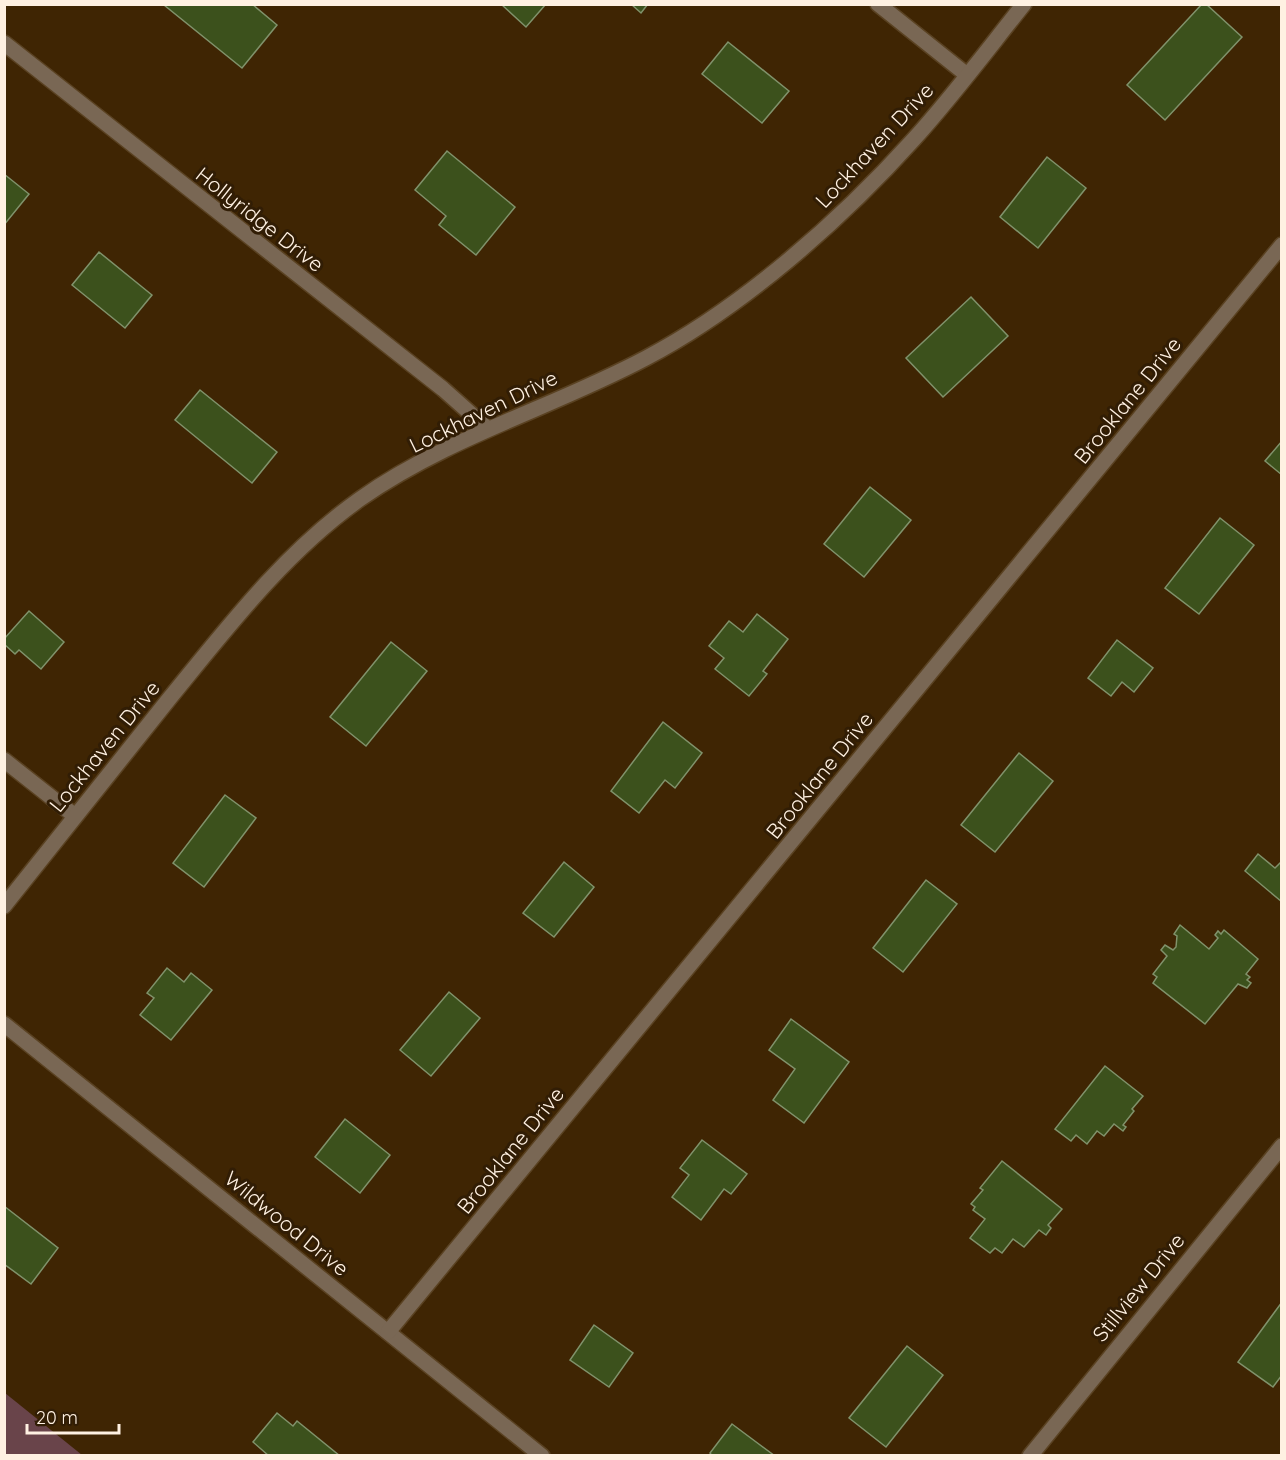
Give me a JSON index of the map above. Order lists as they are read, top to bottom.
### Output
{
  "streets": {
    "street": [
      "Lockhaven Drive",
      "Hollyridge Drive",
      "Brooklane Drive",
      "Wildwood Drive",
      "Stillview Drive"
    ]
  },
  "crossings": [
    ["Lockhaven Drive", "Hollyridge Drive"],
    ["Brooklane Drive", "Wildwood Drive"]
  ],
  "scale_bar": "20 m"
}
